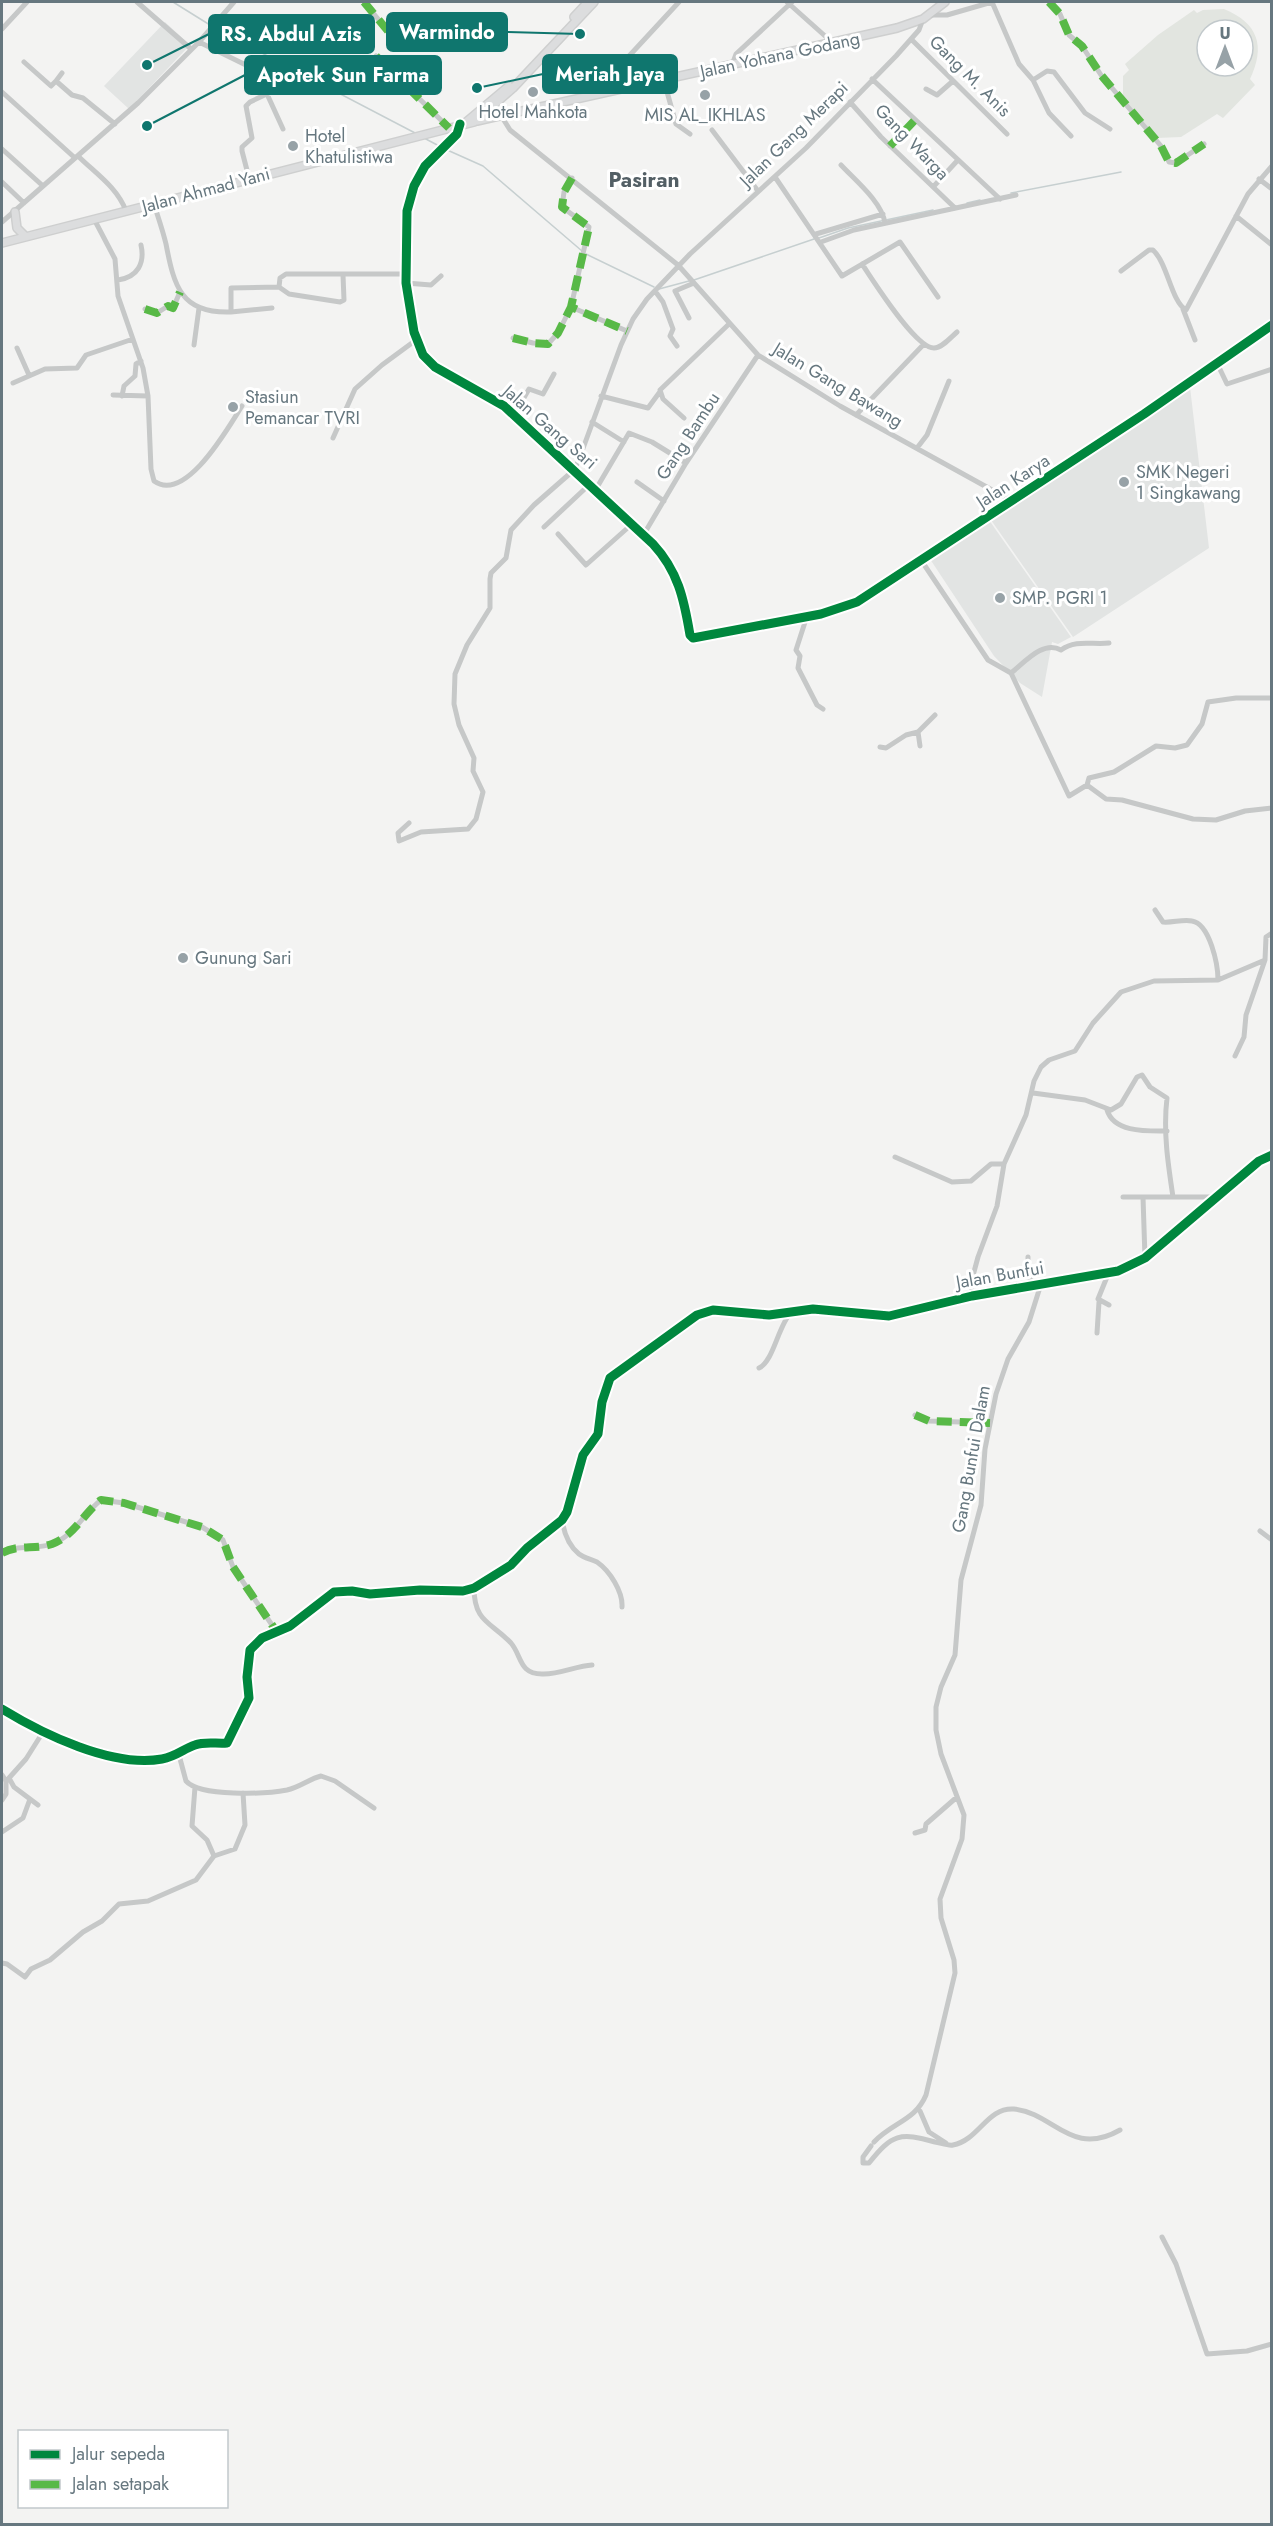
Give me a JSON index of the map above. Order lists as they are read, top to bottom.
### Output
{
  "streets": {
    "main road": ["Jalan Yohana Godang", "Jalan Ahmad Yani"],
    "street": [
      "Gang M. Anis",
      "Jalan Gang Merapi",
      "Gang Warga",
      "Jalan Gang Bawang",
      "Jalan Gang Sari",
      "Gang Bambu",
      "Jalan Karya",
      "Jalan Bunfui",
      "Gang Bunfui Dalam"
    ]
  },
  "crossings": [
    ["Jalan Yohana Godang", "Jalan Gang Merapi"],
    ["Jalan Yohana Godang", "Jalan Ahmad Yani"],
    ["Jalan Yohana Godang", "Jalan Gang Bawang"],
    ["Jalan Yohana Godang", "Jalan Gang Sari"],
    ["Gang M. Anis", "Jalan Gang Merapi"],
    ["Jalan Gang Merapi", "Gang Warga"],
    ["Jalan Gang Merapi", "Jalan Gang Bawang"],
    ["Jalan Ahmad Yani", "Jalan Gang Sari"],
    ["Jalan Gang Bawang", "Gang Bambu"],
    ["Jalan Gang Bawang", "Jalan Karya"],
    ["Jalan Gang Sari", "Gang Bambu"],
    ["Jalan Gang Sari", "Jalan Karya"],
    ["Jalan Bunfui", "Gang Bunfui Dalam"]
  ],
  "districts": ["Pasiran"],
  "places": [
    "Warmindo",
    "RS. Abdul Azis",
    "Meriah Jaya",
    "Hotel Mahkota",
    "MIS AL_IKHLAS",
    "Apotek Sun Farma",
    "Hotel Khatulistiwa",
    "Stasiun Pemancar TVRI",
    "SMK Negeri 1 Singkawang",
    "SMP. PGRI 1",
    "Gunung Sari"
  ],
  "legend": ["Jalur sepeda", "Jalan setapak"],
  "north": "top"
}
